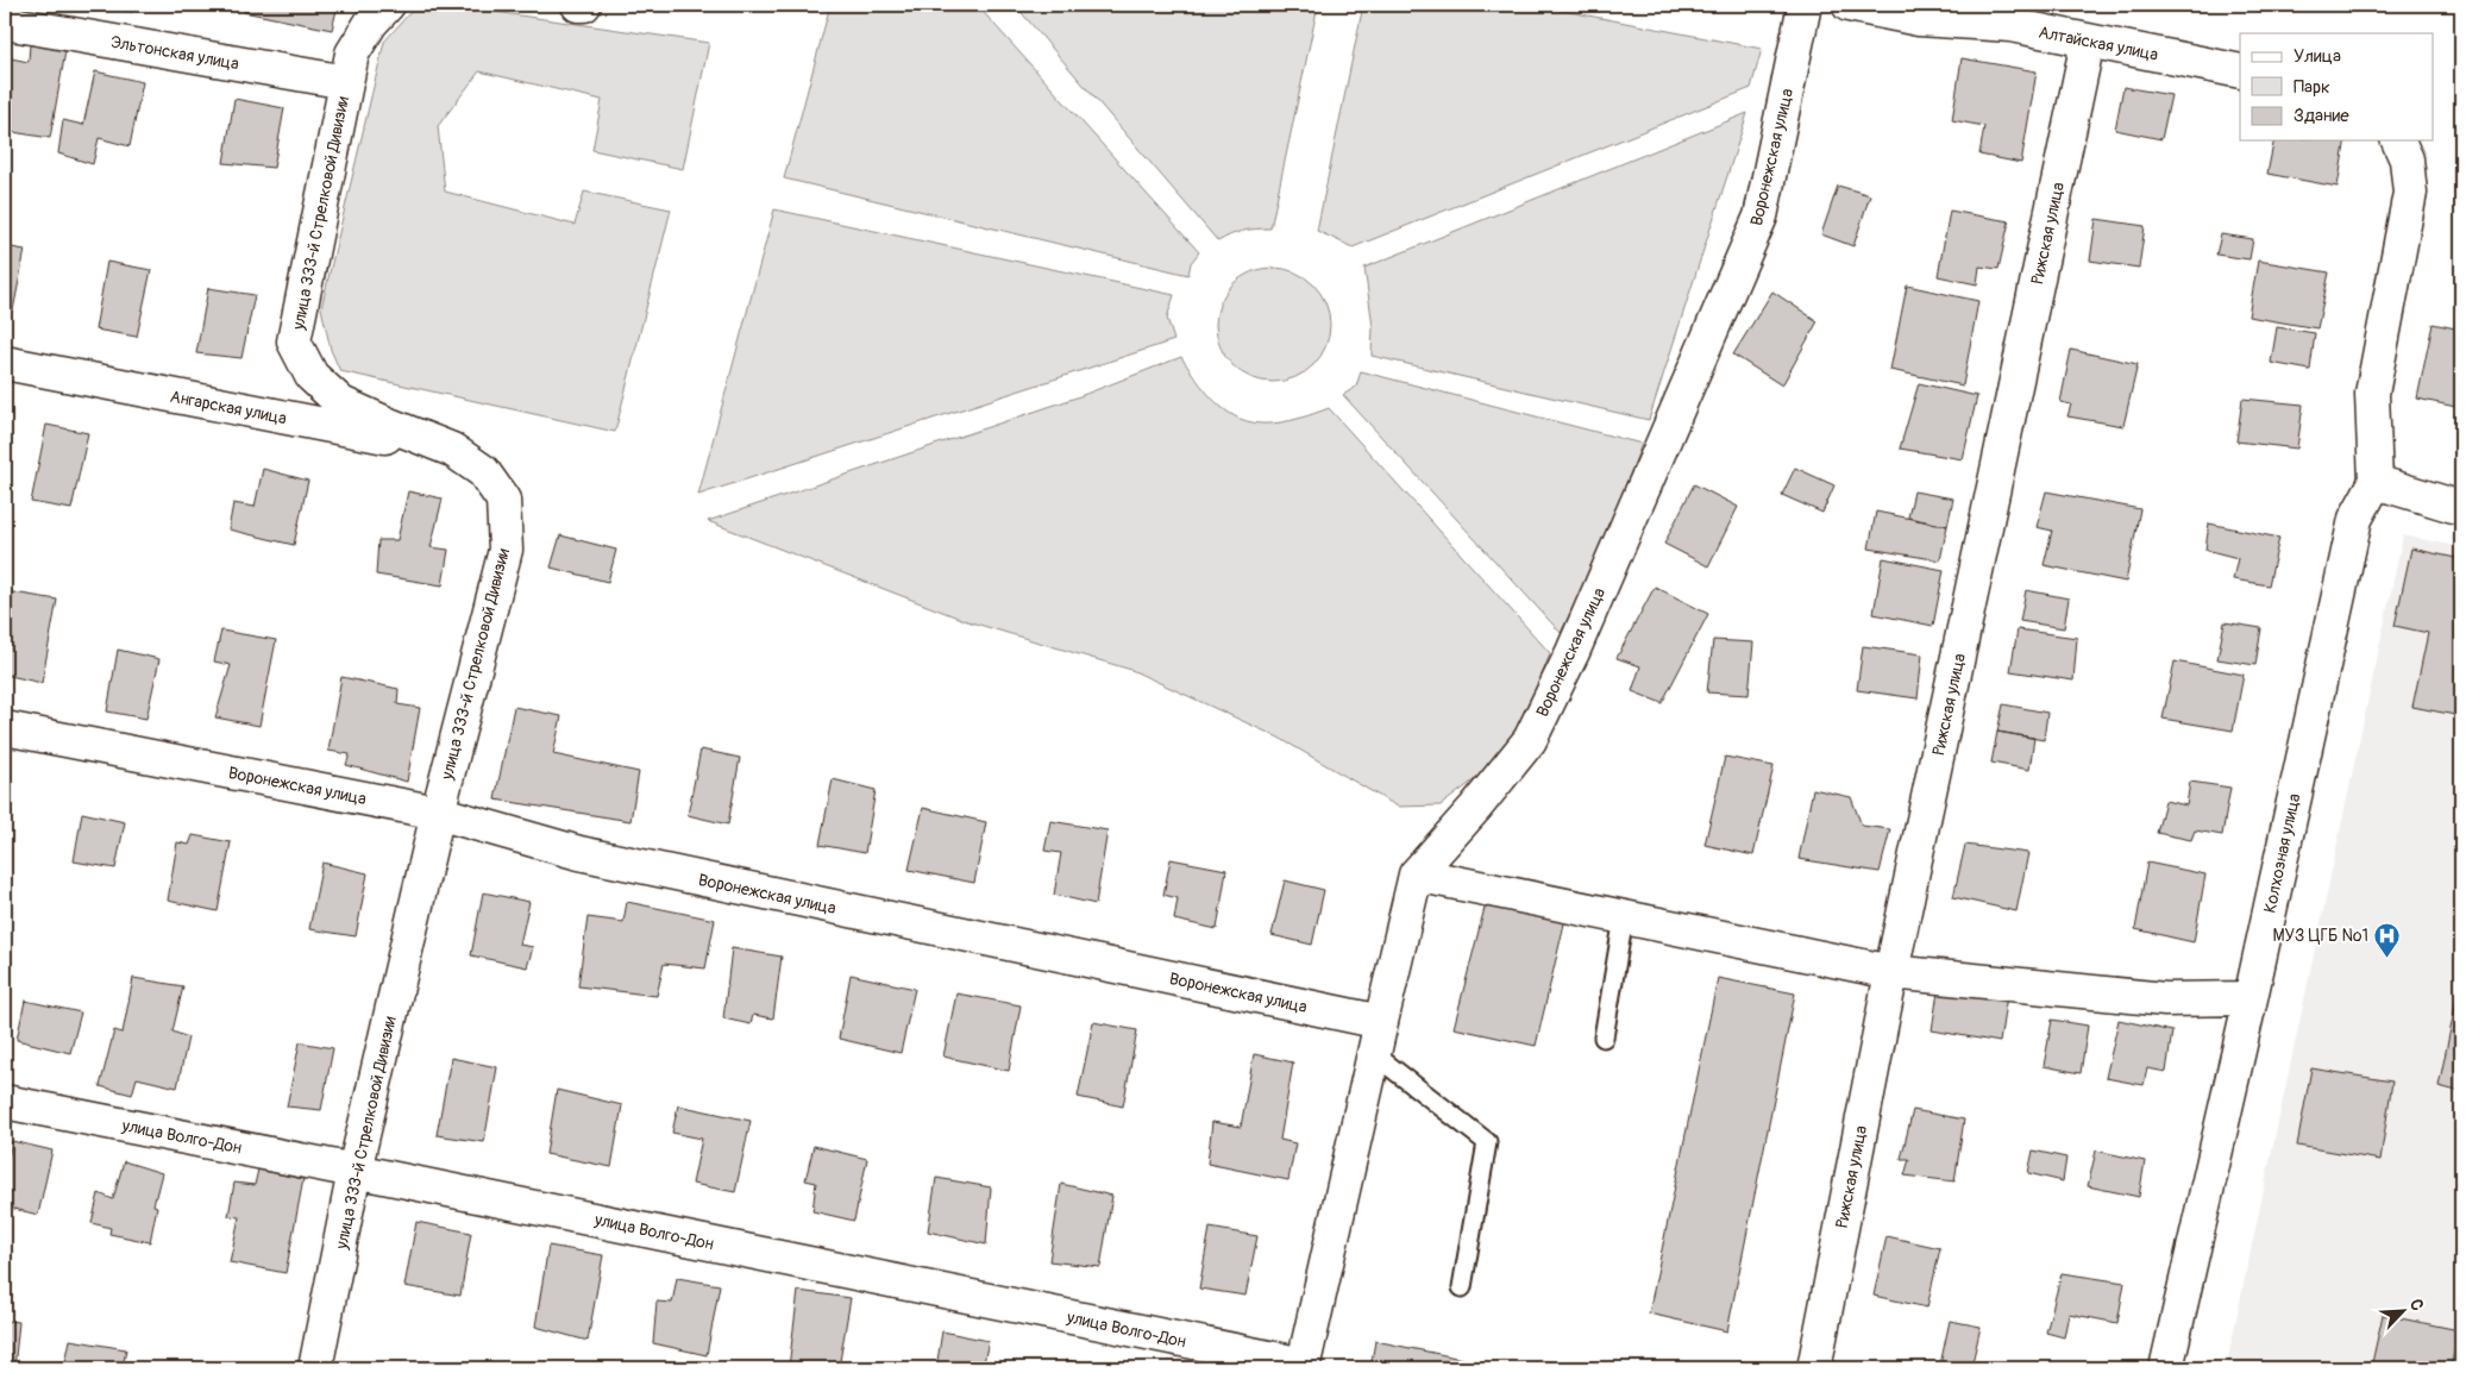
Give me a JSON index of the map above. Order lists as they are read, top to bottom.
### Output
{
  "streets": {
    "street": [
      "Алтайская улица",
      "Эльтонская улица",
      "Воронежская улица",
      "улица 333-й Стрелковой Дивизии",
      "Рижская улица",
      "Ангарская улица",
      "Колхозная улица",
      "улица Волго-Дон"
    ]
  },
  "crossings": [
    ["Алтайская улица", "Рижская улица"],
    ["Эльтонская улица", "улица 333-й Стрелковой Дивизии"],
    ["Воронежская улица", "улица 333-й Стрелковой Дивизии"],
    ["улица 333-й Стрелковой Дивизии", "Ангарская улица"],
    ["улица 333-й Стрелковой Дивизии", "улица Волго-Дон"]
  ],
  "places": {
    "hospital": ["МУЗ ЦГБ №1"]
  },
  "legend": ["Улица", "Парк", "Здание"],
  "north": "top right"
}
